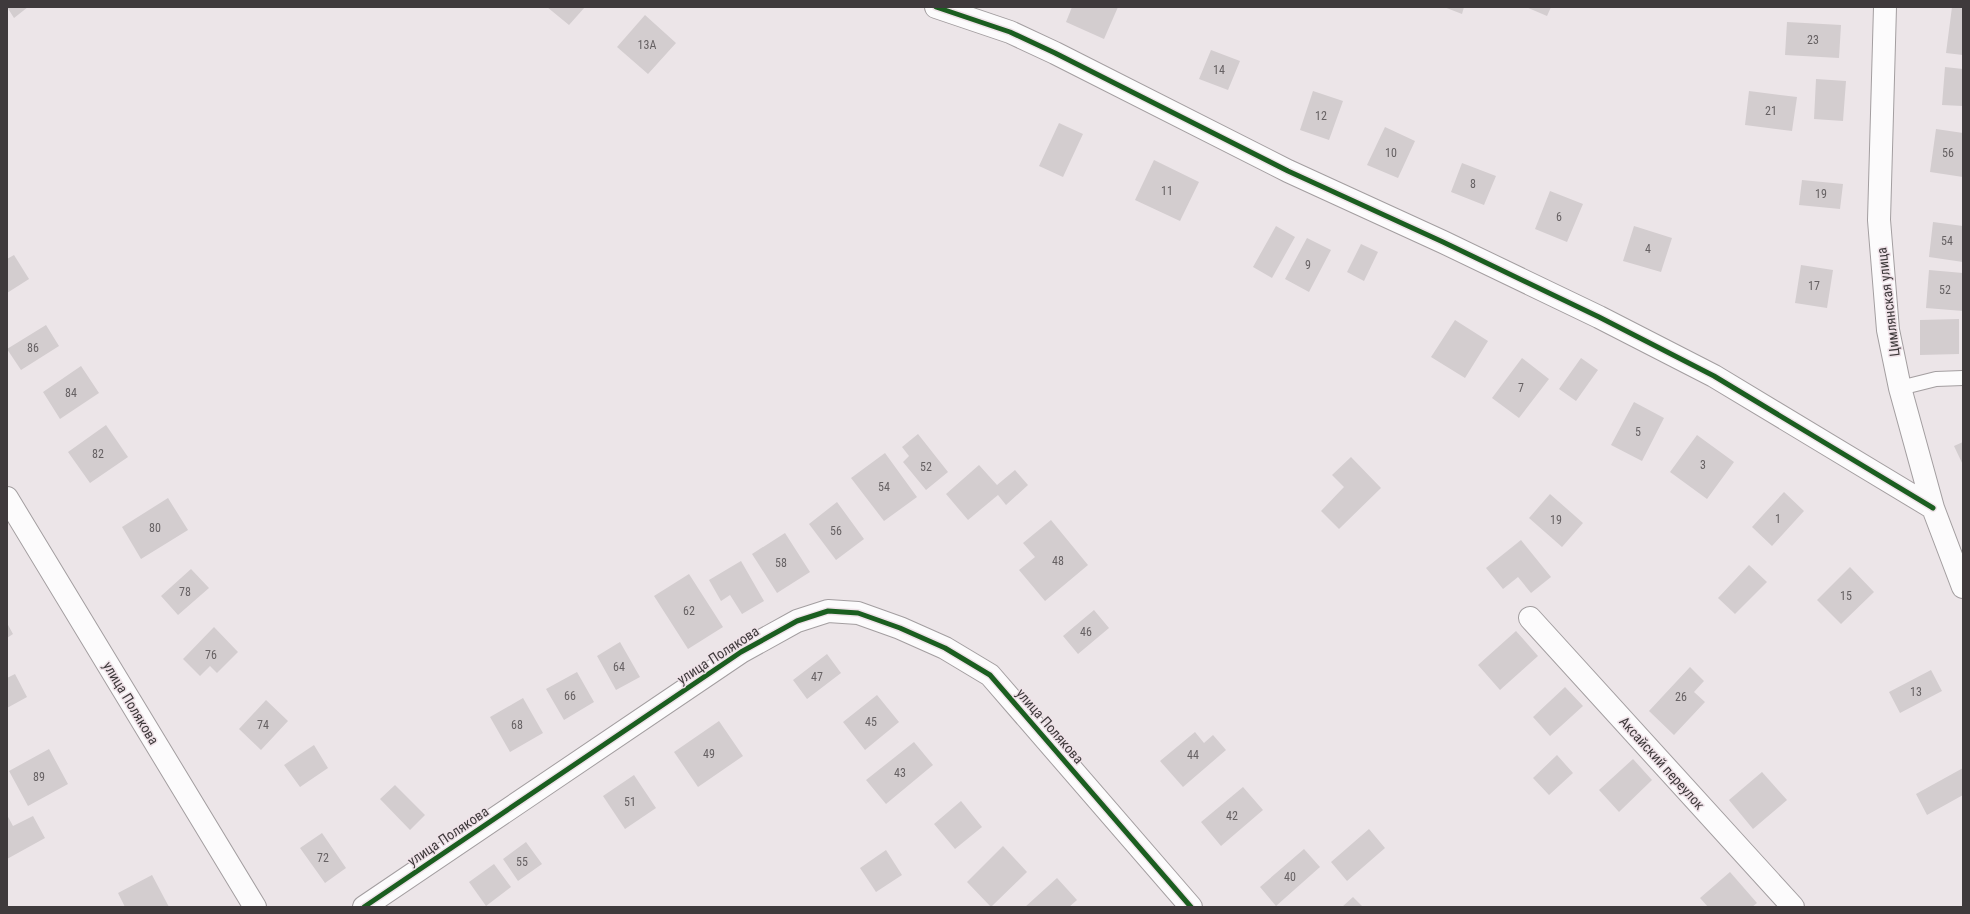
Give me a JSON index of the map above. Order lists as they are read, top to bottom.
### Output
{
  "streets": {
    "street": ["Цимлянская улица", "улица Полякова", "Аксайский переулок"]
  },
  "house_numbers": [
    "23",
    "13А",
    "14",
    "21",
    "12",
    "10",
    "56",
    "8",
    "11",
    "19",
    "6",
    "54",
    "4",
    "9",
    "17",
    "52",
    "86",
    "7",
    "84",
    "5",
    "82",
    "3",
    "52",
    "54",
    "1",
    "19",
    "80",
    "56",
    "48",
    "58",
    "78",
    "15",
    "62",
    "46",
    "76",
    "64",
    "47",
    "13",
    "66",
    "26",
    "45",
    "74",
    "68",
    "49",
    "44",
    "43",
    "89",
    "51",
    "42",
    "72",
    "55",
    "40"
  ]
}
